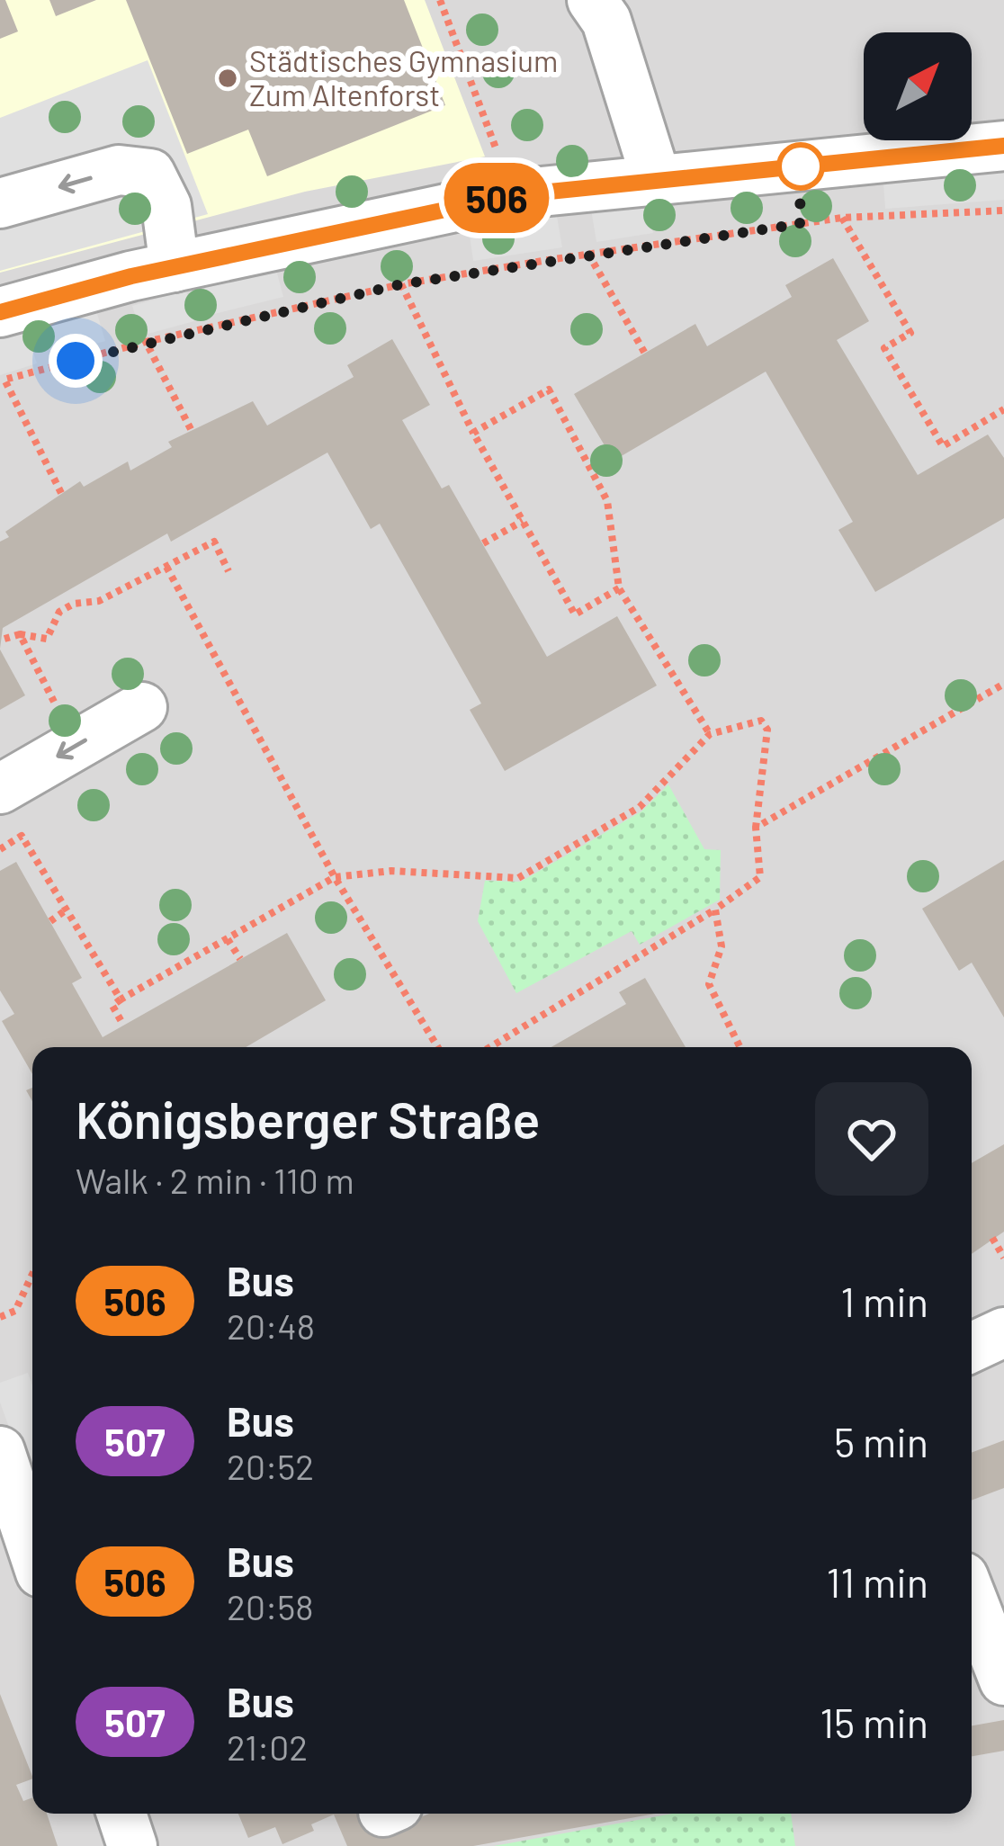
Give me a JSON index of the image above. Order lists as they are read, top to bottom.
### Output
{
  "places": ["Städtisches Gymnasium Zum Altenforst"],
  "lines": ["bus line 506"],
  "north": "top right",
  "page": {
    "on_map": "506",
    "heading": ["Königsberger Straße", "Walk · 2 min · 110 m"],
    "list": [
      {
        "mark": "506",
        "name": "Bus",
        "note": "20:48",
        "value": "1 min"
      },
      {
        "mark": "507",
        "name": "Bus",
        "note": "20:52",
        "value": "5 min"
      },
      {
        "mark": "506",
        "name": "Bus",
        "note": "20:58",
        "value": "11 min"
      },
      {
        "mark": "507",
        "name": "Bus",
        "note": "21:02",
        "value": "15 min"
      }
    ]
  }
}
